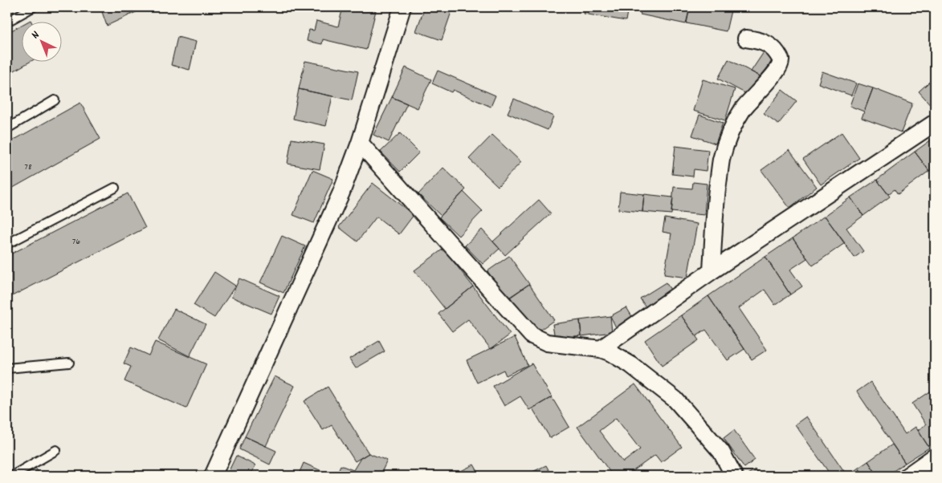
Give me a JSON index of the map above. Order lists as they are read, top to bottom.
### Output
{
  "house_numbers": ["78", "76"],
  "north": "top left"
}
